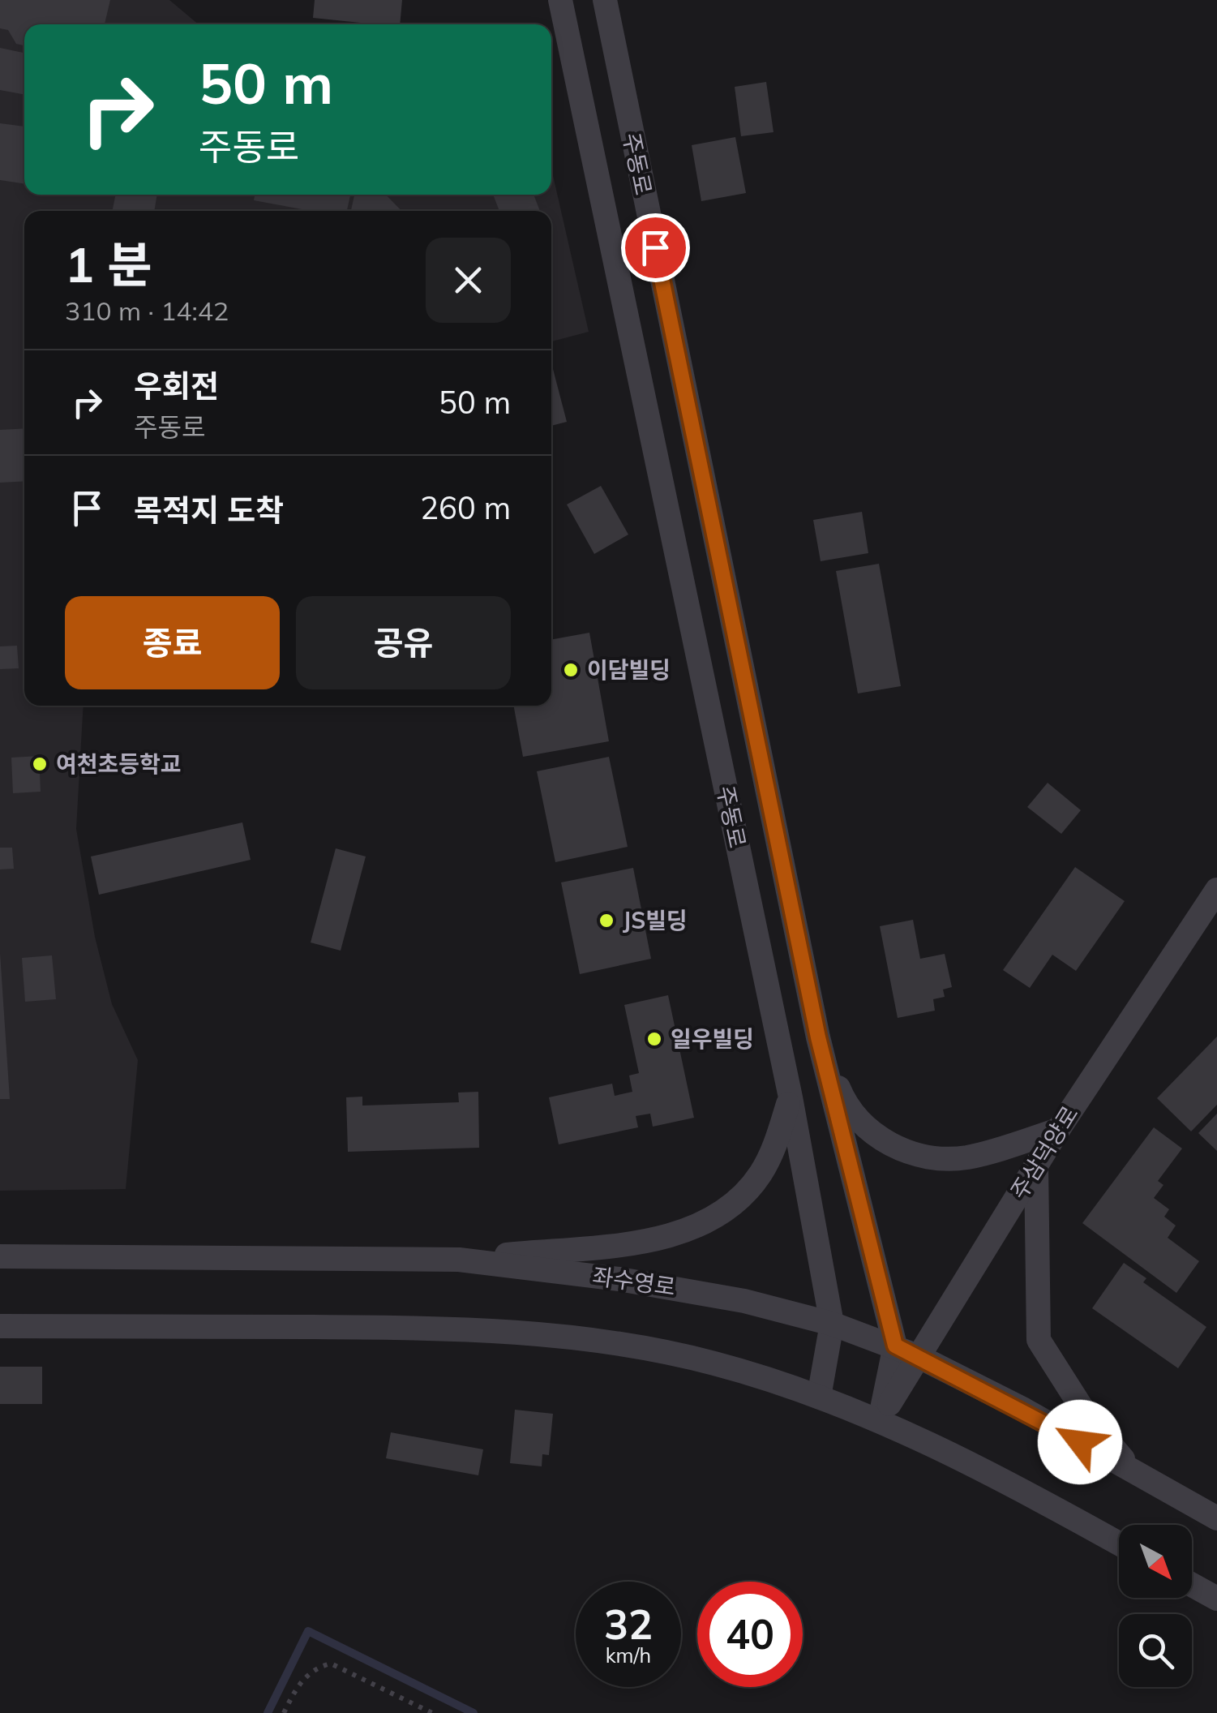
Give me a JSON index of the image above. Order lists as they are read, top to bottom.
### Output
{
  "streets": {
    "street": ["주동로", "주삼덕양로", "좌수영로"]
  },
  "crossings": [
    ["주동로", "주삼덕양로"],
    ["주동로", "좌수영로"],
    ["주삼덕양로", "좌수영로"]
  ],
  "places": [
    "이담빌딩",
    "여천초등학교",
    "JS빌딩",
    "일우빌딩"
  ],
  "north": "bottom right",
  "page": {
    "turn": ["50 m", "주동로"],
    "heading": ["1 분", "310 m · 14:42"],
    "list": [
      {
        "name": "우회전",
        "note": "주동로",
        "value": "50 m"
      },
      {
        "name": "목적지 도착",
        "value": "260 m"
      }
    ],
    "buttons": ["종료", "공유"],
    "speed": "32 km/h",
    "limit": "40"
  }
}
